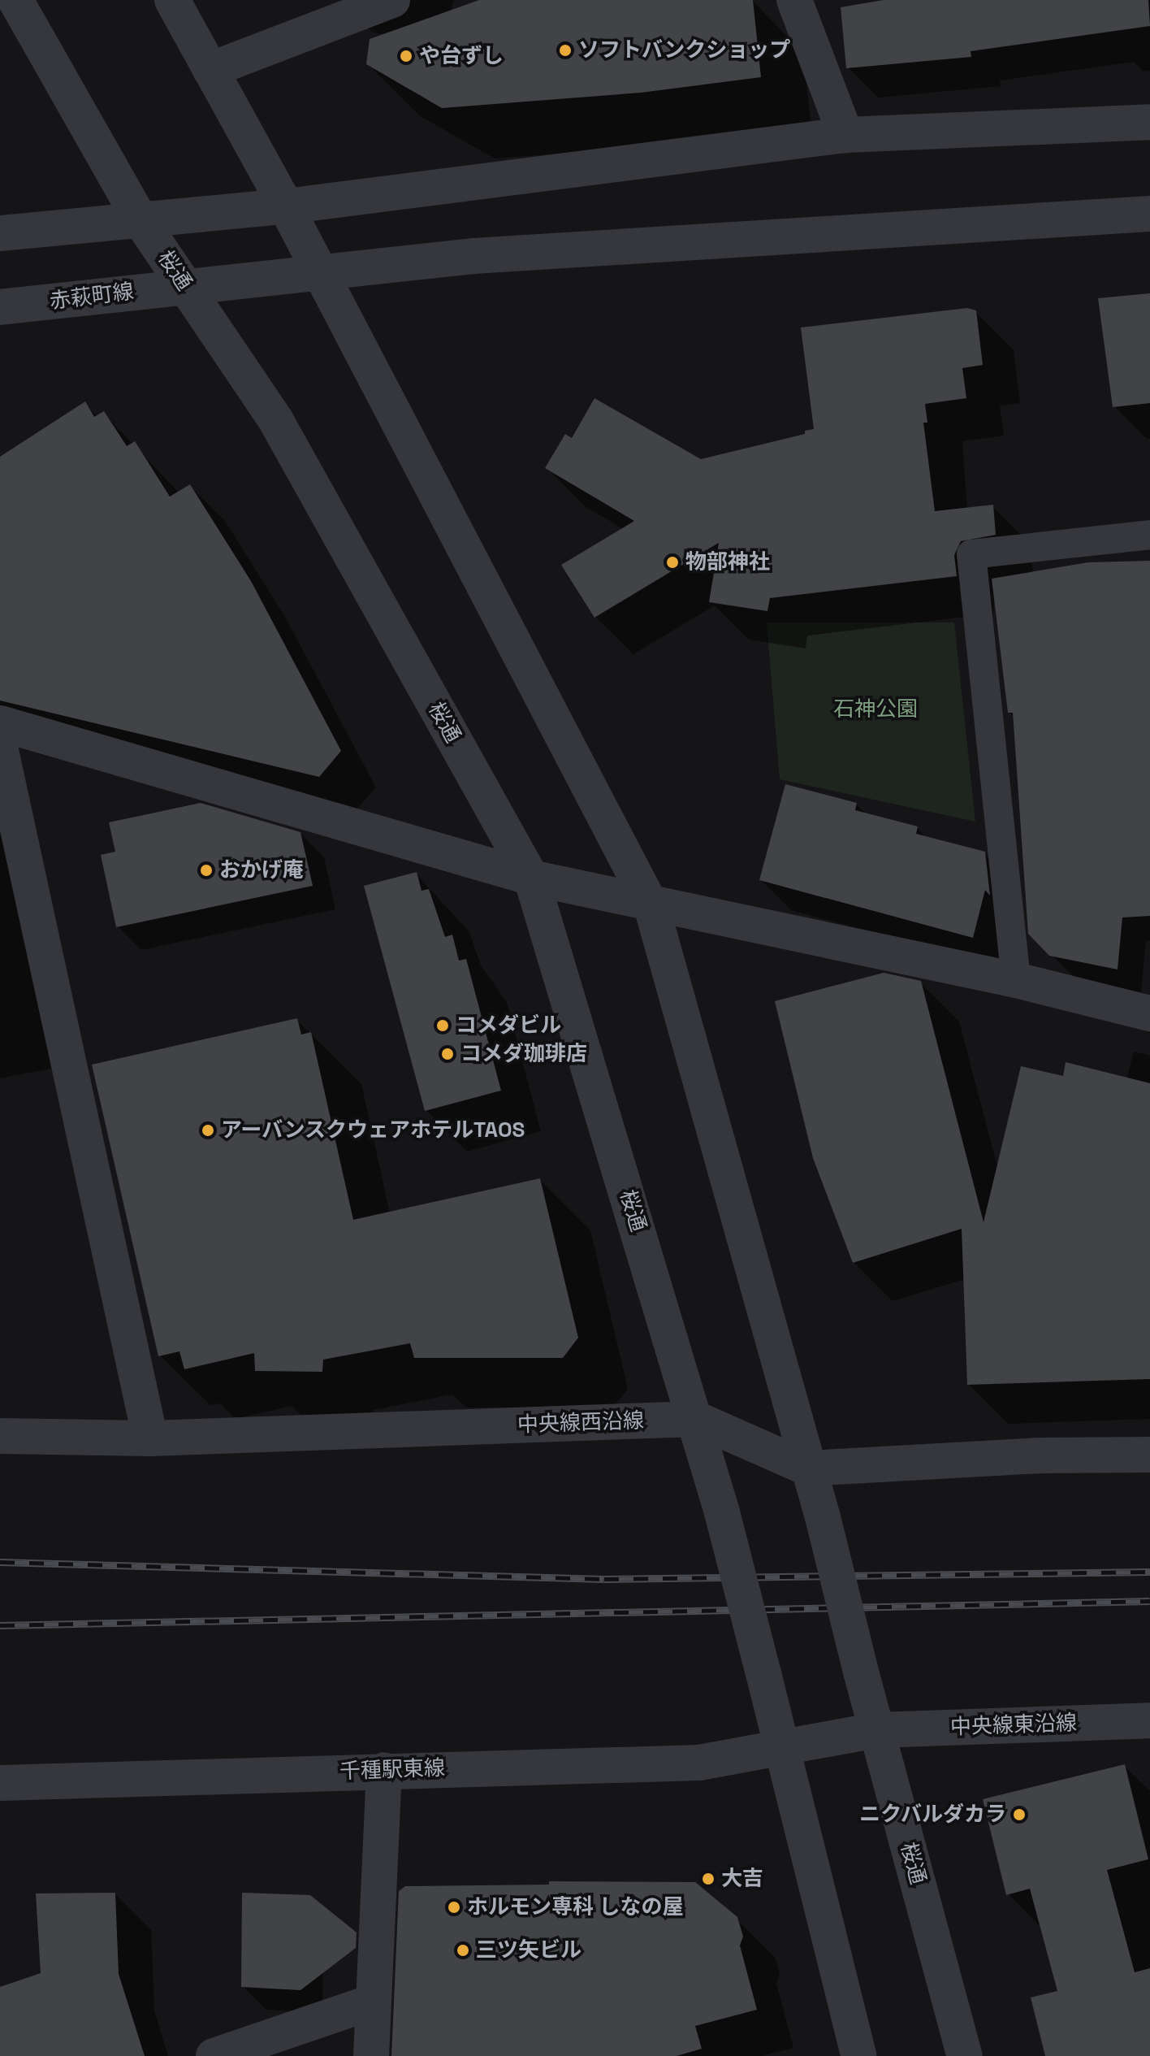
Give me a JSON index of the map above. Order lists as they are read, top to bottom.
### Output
{
  "streets": {
    "street": [
      "桜通",
      "赤萩町線",
      "中央線西沿線",
      "中央線東沿線",
      "千種駅東線"
    ]
  },
  "crossings": [
    ["桜通", "赤萩町線"],
    ["桜通", "中央線西沿線"],
    ["桜通", "中央線東沿線"],
    ["桜通", "千種駅東線"],
    ["中央線東沿線", "千種駅東線"]
  ],
  "parks": ["石神公園"],
  "places": [
    "ソフトバンクショップ",
    "や台ずし",
    "物部神社",
    "おかげ庵",
    "コメダビル",
    "コメダ珈琲店",
    "アーバンスクウェアホテルTAOS",
    "ニクバルダカラ",
    "大吉",
    "ホルモン専科 しなの屋",
    "三ツ矢ビル"
  ]
}
